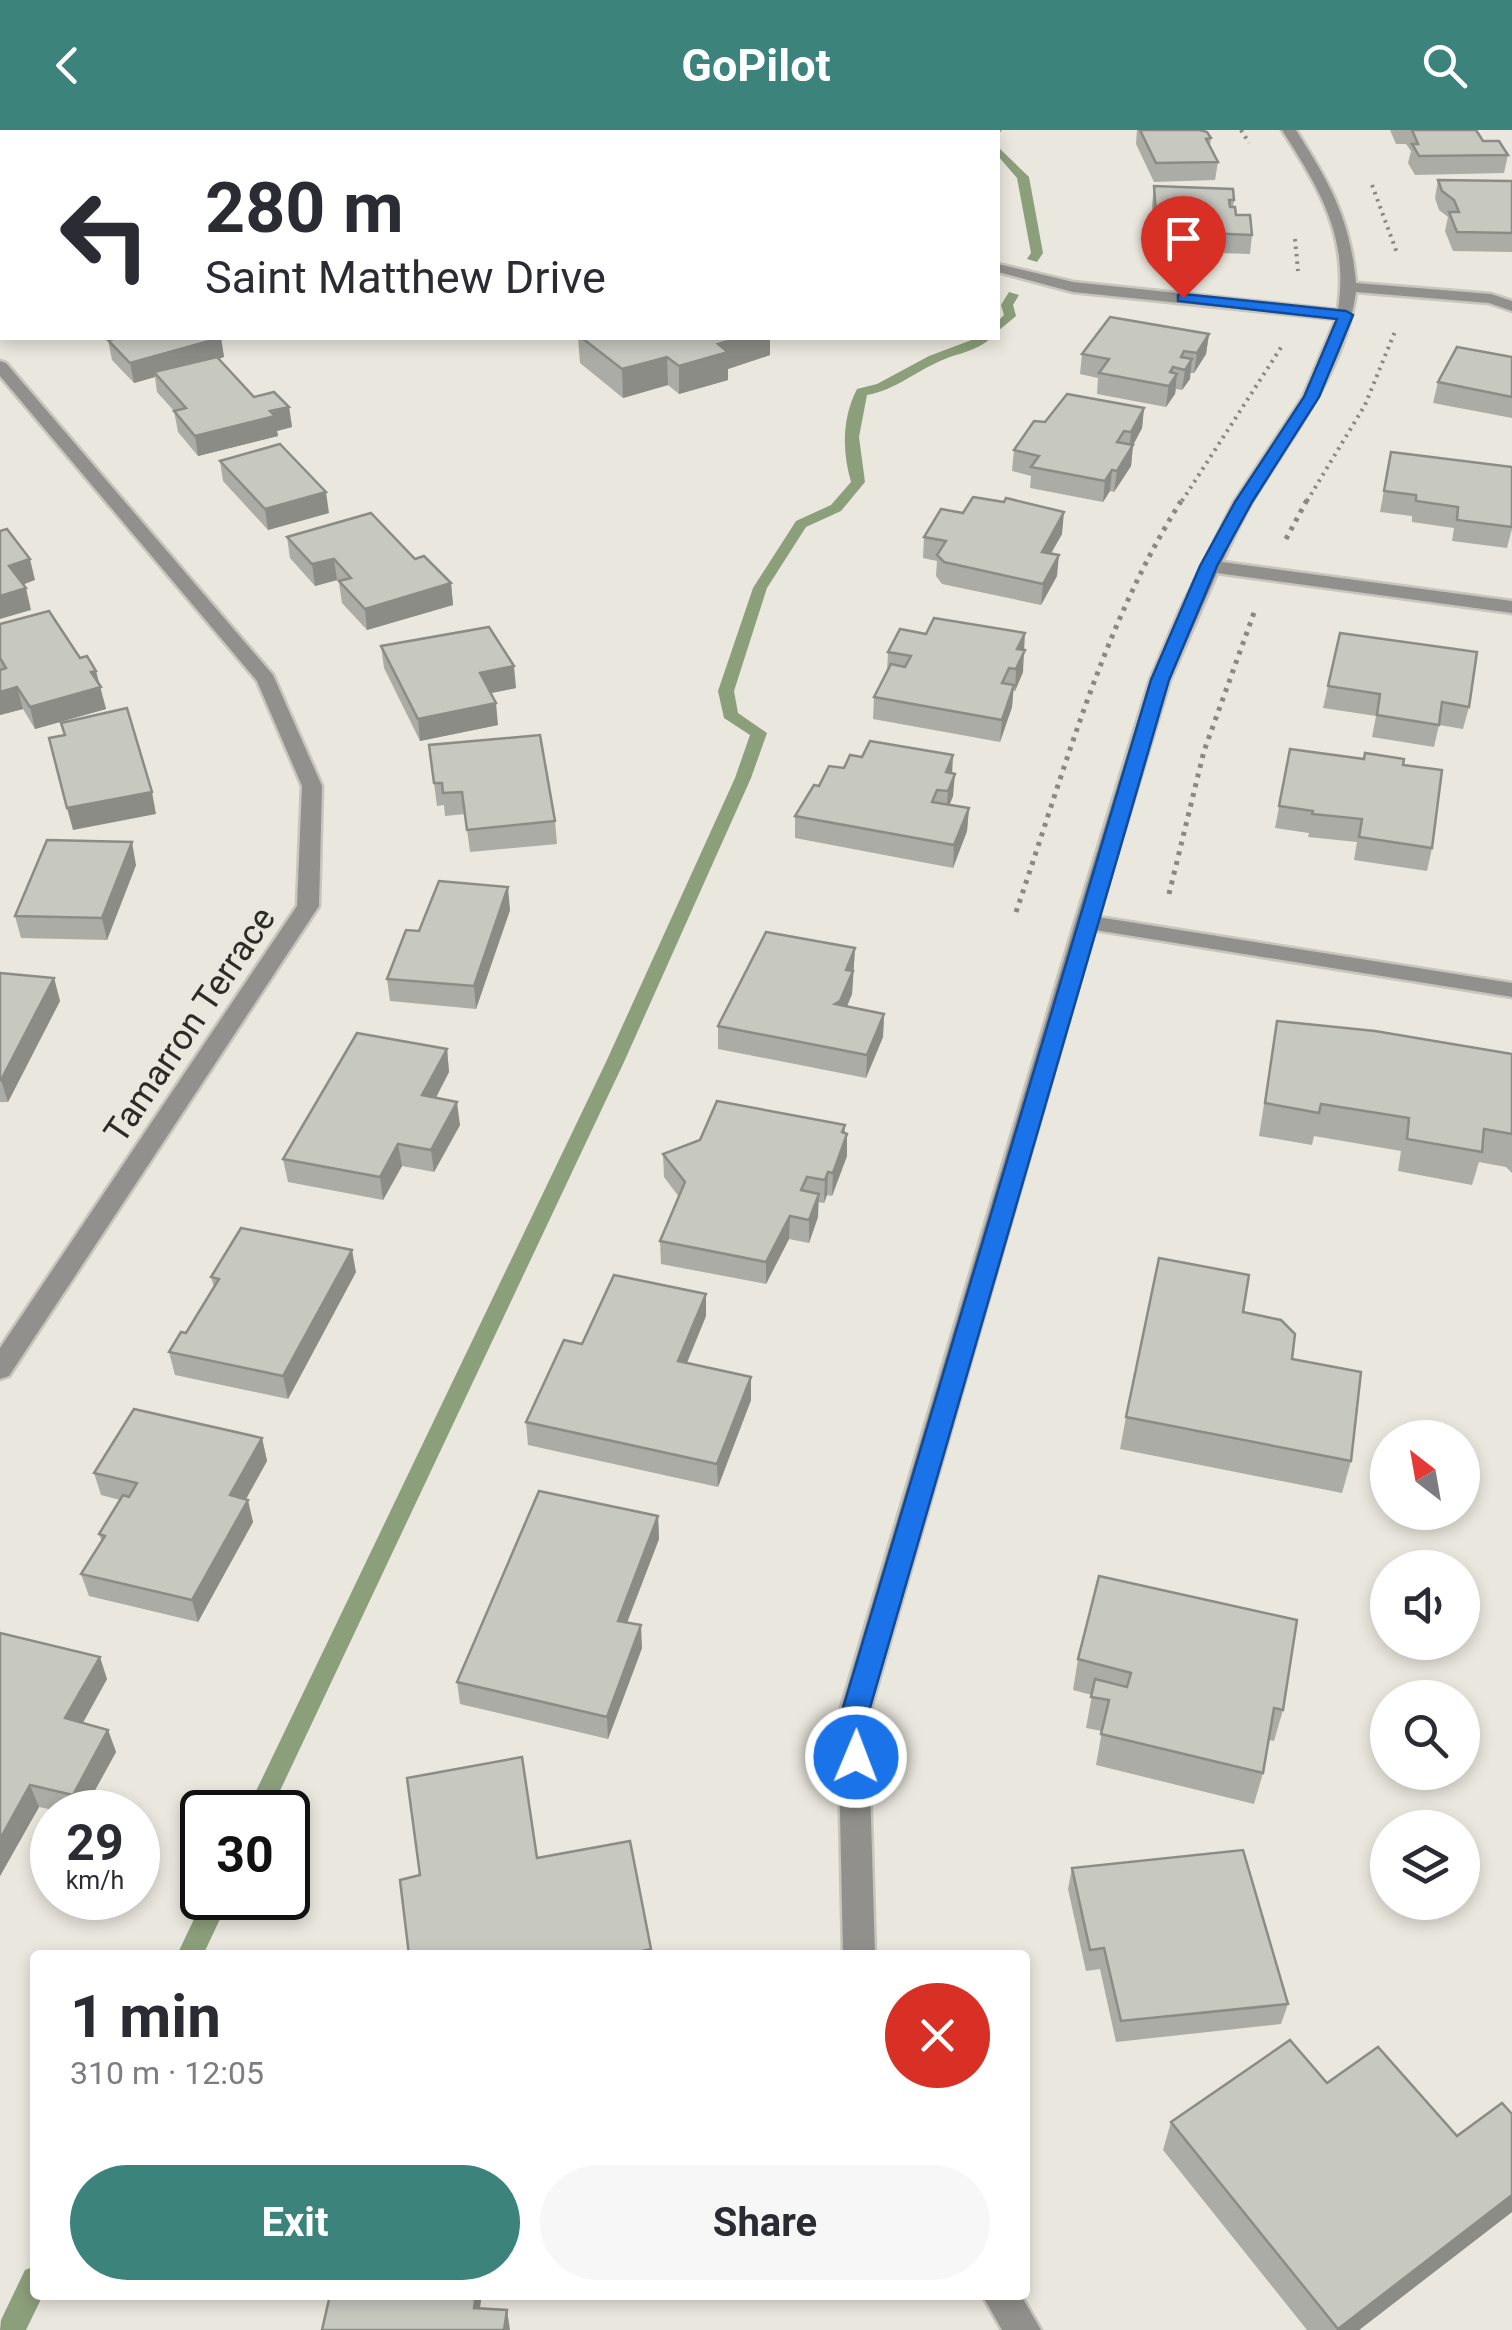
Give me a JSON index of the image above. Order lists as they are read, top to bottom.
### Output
{
  "streets": {
    "street": ["Tamarron Terrace"]
  },
  "north": "top left",
  "page": {
    "header": "GoPilot",
    "turn": ["280 m", "Saint Matthew Drive"],
    "speed": "29 km/h",
    "limit": "30",
    "heading": ["1 min", "310 m · 12:05"],
    "buttons": ["Exit", "Share"]
  }
}
